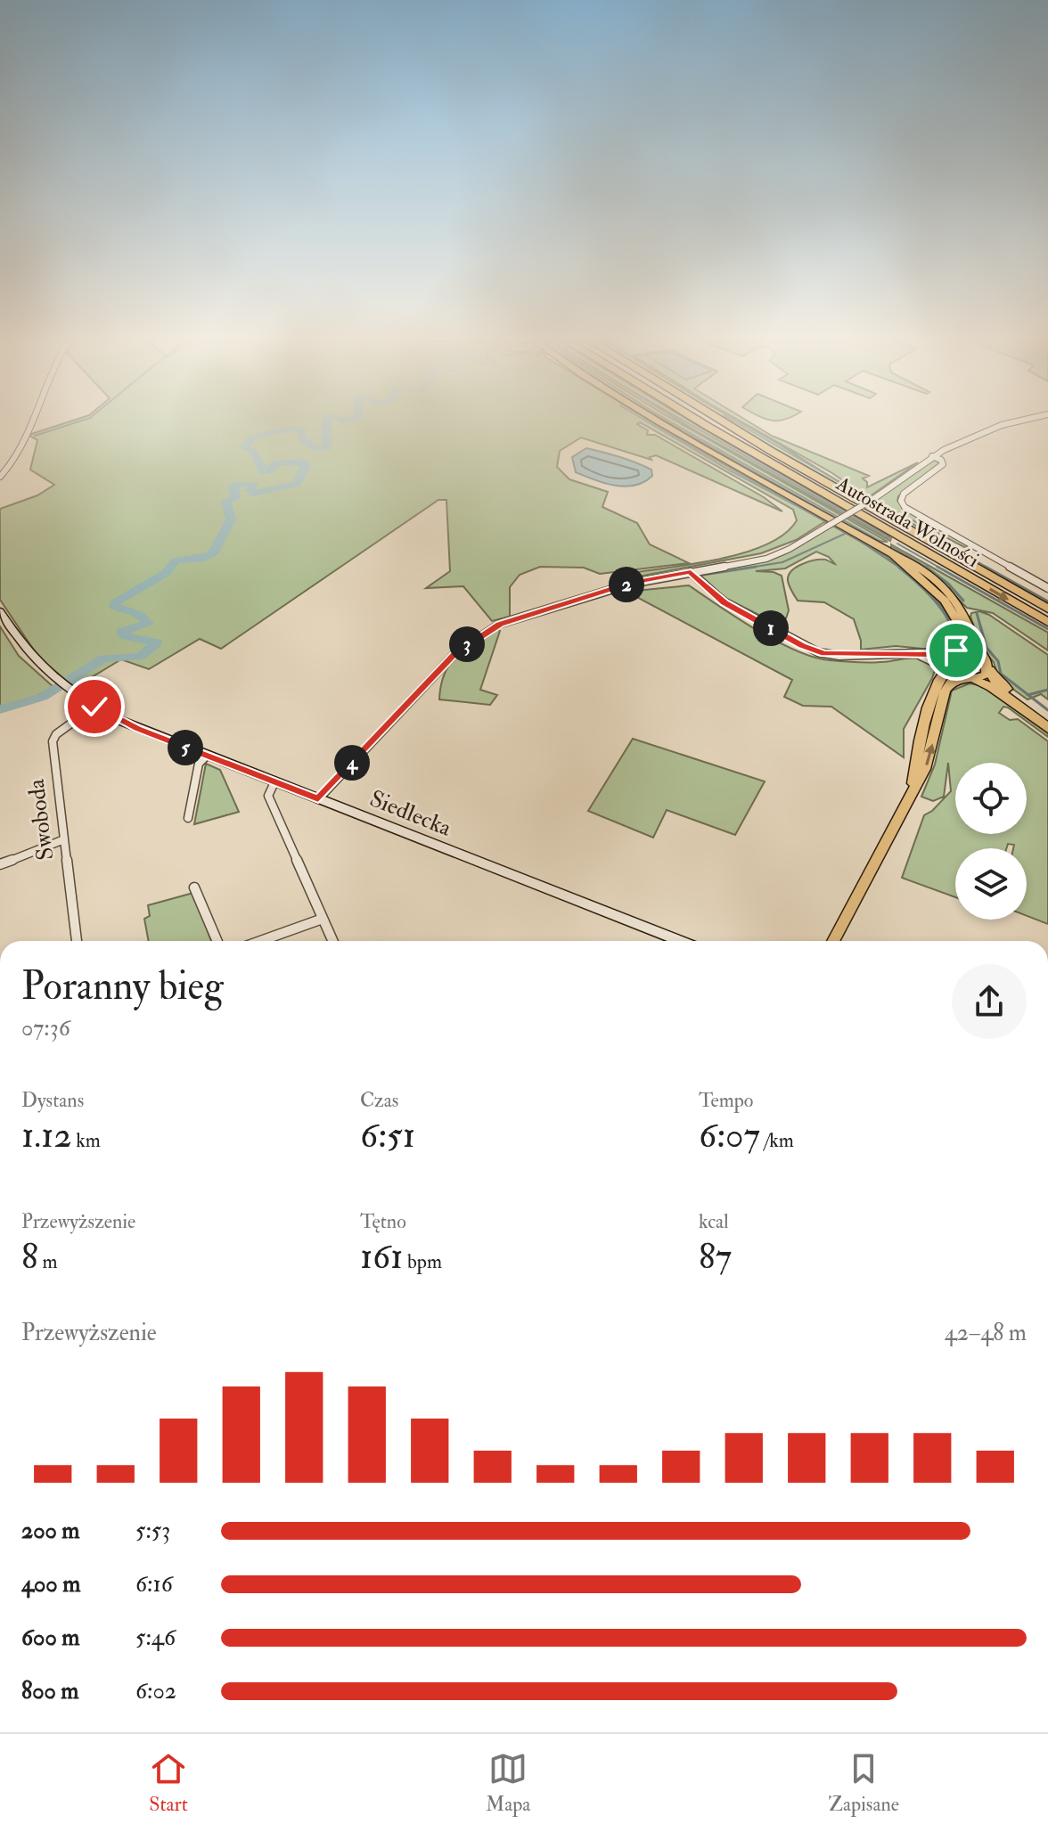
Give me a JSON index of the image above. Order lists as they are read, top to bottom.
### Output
{
  "streets": {
    "highway": ["Autostrada Wolności"],
    "main road": ["Siedlecka"],
    "street": ["Swoboda"]
  },
  "crossings": [
    ["Siedlecka", "Swoboda"]
  ],
  "page": {
    "pins": [
      "2",
      "1",
      "3",
      "5",
      "4"
    ],
    "heading": ["Poranny bieg", "07:36"],
    "stats": [
      ["Dystans", "1.12 km"],
      ["Czas", "6:51"],
      ["Tempo", "6:07 /km"],
      ["Przewyższenie", "8 m"],
      ["Tętno", "161 bpm"],
      ["kcal", "87"]
    ],
    "chart": ["Przewyższenie", "42–48 m"],
    "list": [
      {
        "name": "200 m",
        "note": "5:53"
      },
      {
        "name": "400 m",
        "note": "6:16"
      },
      {
        "name": "600 m",
        "note": "5:46"
      },
      {
        "name": "800 m",
        "note": "6:02"
      }
    ],
    "tabs": ["Start", "Mapa", "Zapisane"]
  }
}
